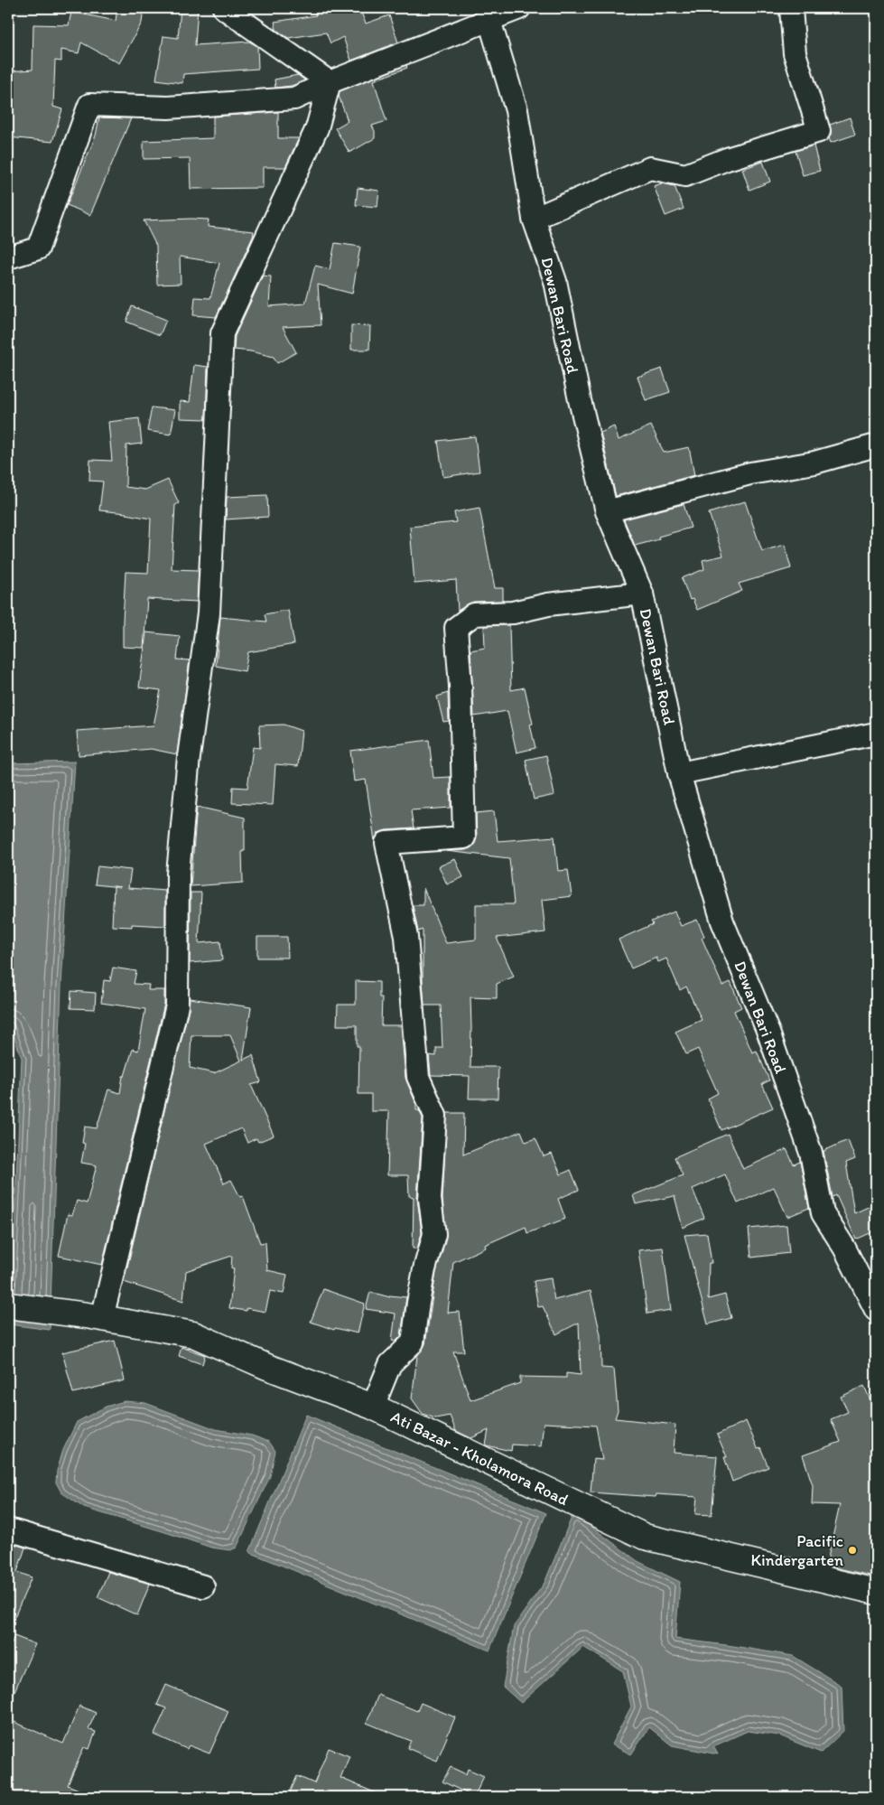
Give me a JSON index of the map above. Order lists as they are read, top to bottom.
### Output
{
  "streets": {
    "main road": ["Ati Bazar - Kholamora Road"],
    "street": ["Dewan Bari Road"]
  },
  "places": ["Pacific Kindergarten"]
}
